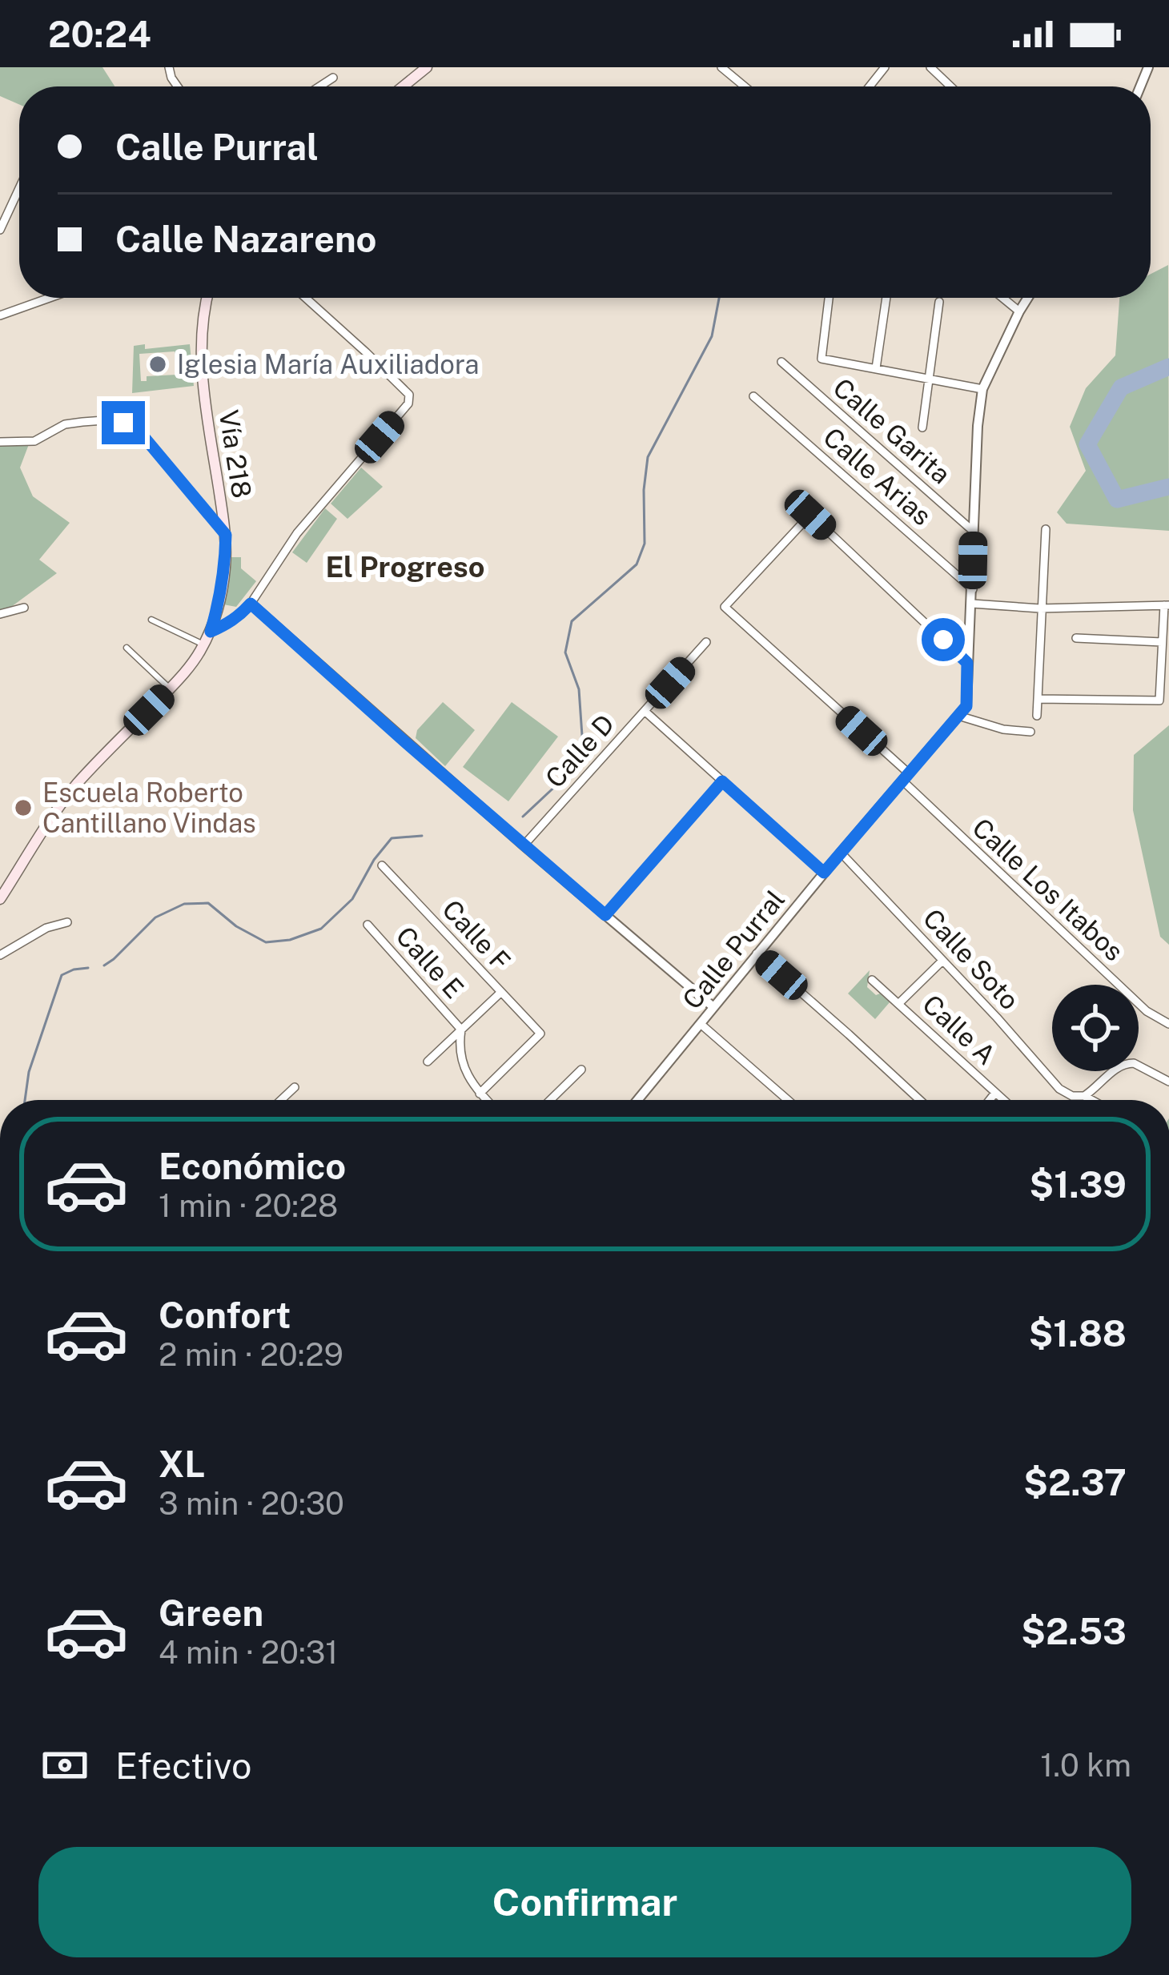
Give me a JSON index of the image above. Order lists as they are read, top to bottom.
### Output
{
  "streets": {
    "main road": ["Vía 218"],
    "street": [
      "Calle Garita",
      "Calle Arias",
      "Calle D",
      "Calle Los Itabos",
      "Calle F",
      "Calle Purral",
      "Calle Soto",
      "Calle E",
      "Calle A"
    ]
  },
  "crossings": [
    ["Calle Garita", "Calle Purral"],
    ["Calle Arias", "Calle Purral"],
    ["Calle Los Itabos", "Calle Purral"],
    ["Calle Purral", "Calle Soto"]
  ],
  "districts": ["El Progreso"],
  "places": ["Iglesia María Auxiliadora", "Escuela Roberto Cantillano Vindas"],
  "page": {
    "status": "20:24",
    "banner": ["Calle Purral", "Calle Nazareno"],
    "list": [
      {
        "name": "Económico",
        "note": "1 min · 20:28",
        "value": "$1.39"
      },
      {
        "name": "Confort",
        "note": "2 min · 20:29",
        "value": "$1.88"
      },
      {
        "name": "XL",
        "note": "3 min · 20:30",
        "value": "$2.37"
      },
      {
        "name": "Green",
        "note": "4 min · 20:31",
        "value": "$2.53"
      }
    ],
    "pay": ["Efectivo", "1.0 km"],
    "buttons": "Confirmar"
  }
}
